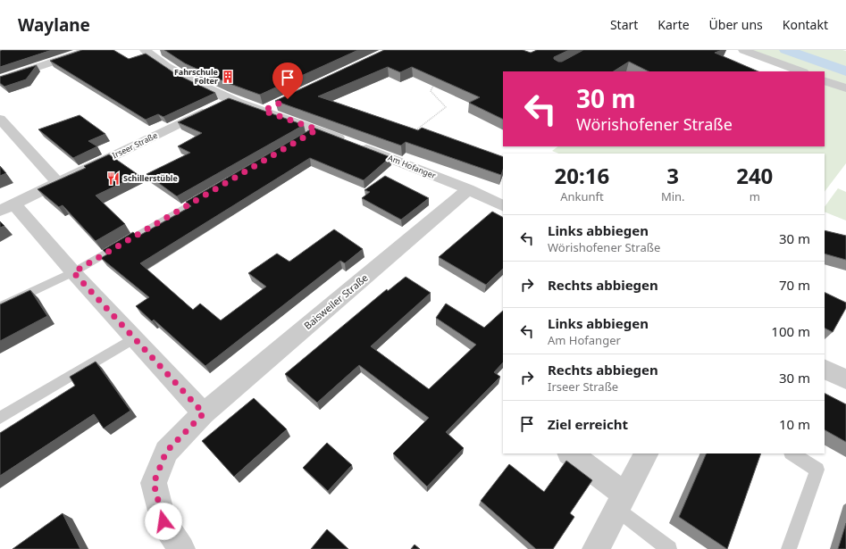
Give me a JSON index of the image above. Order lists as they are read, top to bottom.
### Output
{
  "streets": {
    "street": ["Irseer Straße", "Am Hofanger", "Baisweiler Straße"]
  },
  "crossings": [
    ["Irseer Straße", "Am Hofanger"],
    ["Am Hofanger", "Baisweiler Straße"]
  ],
  "places": {
    "building": ["Fahrschule Folter"],
    "restaurant": ["Schillerstüble"]
  },
  "page": {
    "header": "Waylane",
    "nav": [
      "Start",
      "Karte",
      "Über uns",
      "Kontakt"
    ],
    "turn": ["30 m", "Wörishofener Straße"],
    "eta": [
      "20:16",
      "Ankunft",
      "3",
      "Min.",
      "240",
      "m"
    ],
    "list": [
      {
        "name": "Links abbiegen",
        "note": "Wörishofener Straße",
        "value": "30 m"
      },
      {
        "name": "Rechts abbiegen",
        "value": "70 m"
      },
      {
        "name": "Links abbiegen",
        "note": "Am Hofanger",
        "value": "100 m"
      },
      {
        "name": "Rechts abbiegen",
        "note": "Irseer Straße",
        "value": "30 m"
      },
      {
        "name": "Ziel erreicht",
        "value": "10 m"
      }
    ]
  }
}
